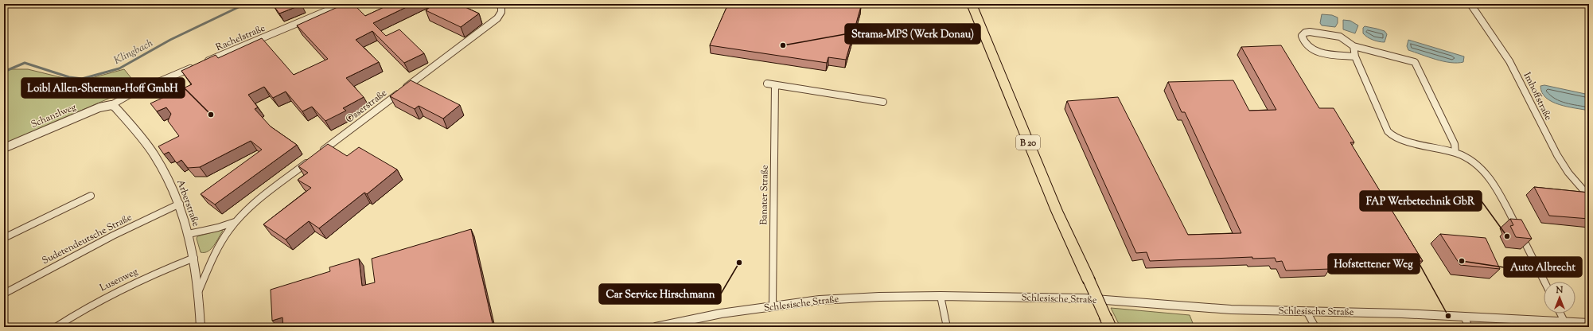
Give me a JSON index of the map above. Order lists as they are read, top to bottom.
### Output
{
  "streets": {
    "highway": ["B 20"],
    "street": [
      "Rachelstraße",
      "Imhoffstraße",
      "Osserstraße",
      "Schanzlweg",
      "Banater Straße",
      "Arberstraße",
      "Sudetendeutsche Straße",
      "Lusenweg",
      "Schlesische Straße"
    ]
  },
  "crossings": [
    ["Schanzlweg", "Arberstraße"],
    ["Banater Straße", "Schlesische Straße"],
    ["Arberstraße", "Sudetendeutsche Straße"],
    ["Arberstraße", "Lusenweg"]
  ],
  "water": ["Klingbach"],
  "places": [
    "Strama-MPS (Werk Donau)",
    "Loibl Allen-Sherman-Hoff GmbH",
    "FAP Werbetechnik GbR",
    "Auto Albrecht",
    "Car Service Hirschmann",
    "Hofstettener Weg"
  ],
  "north": "top"
}
